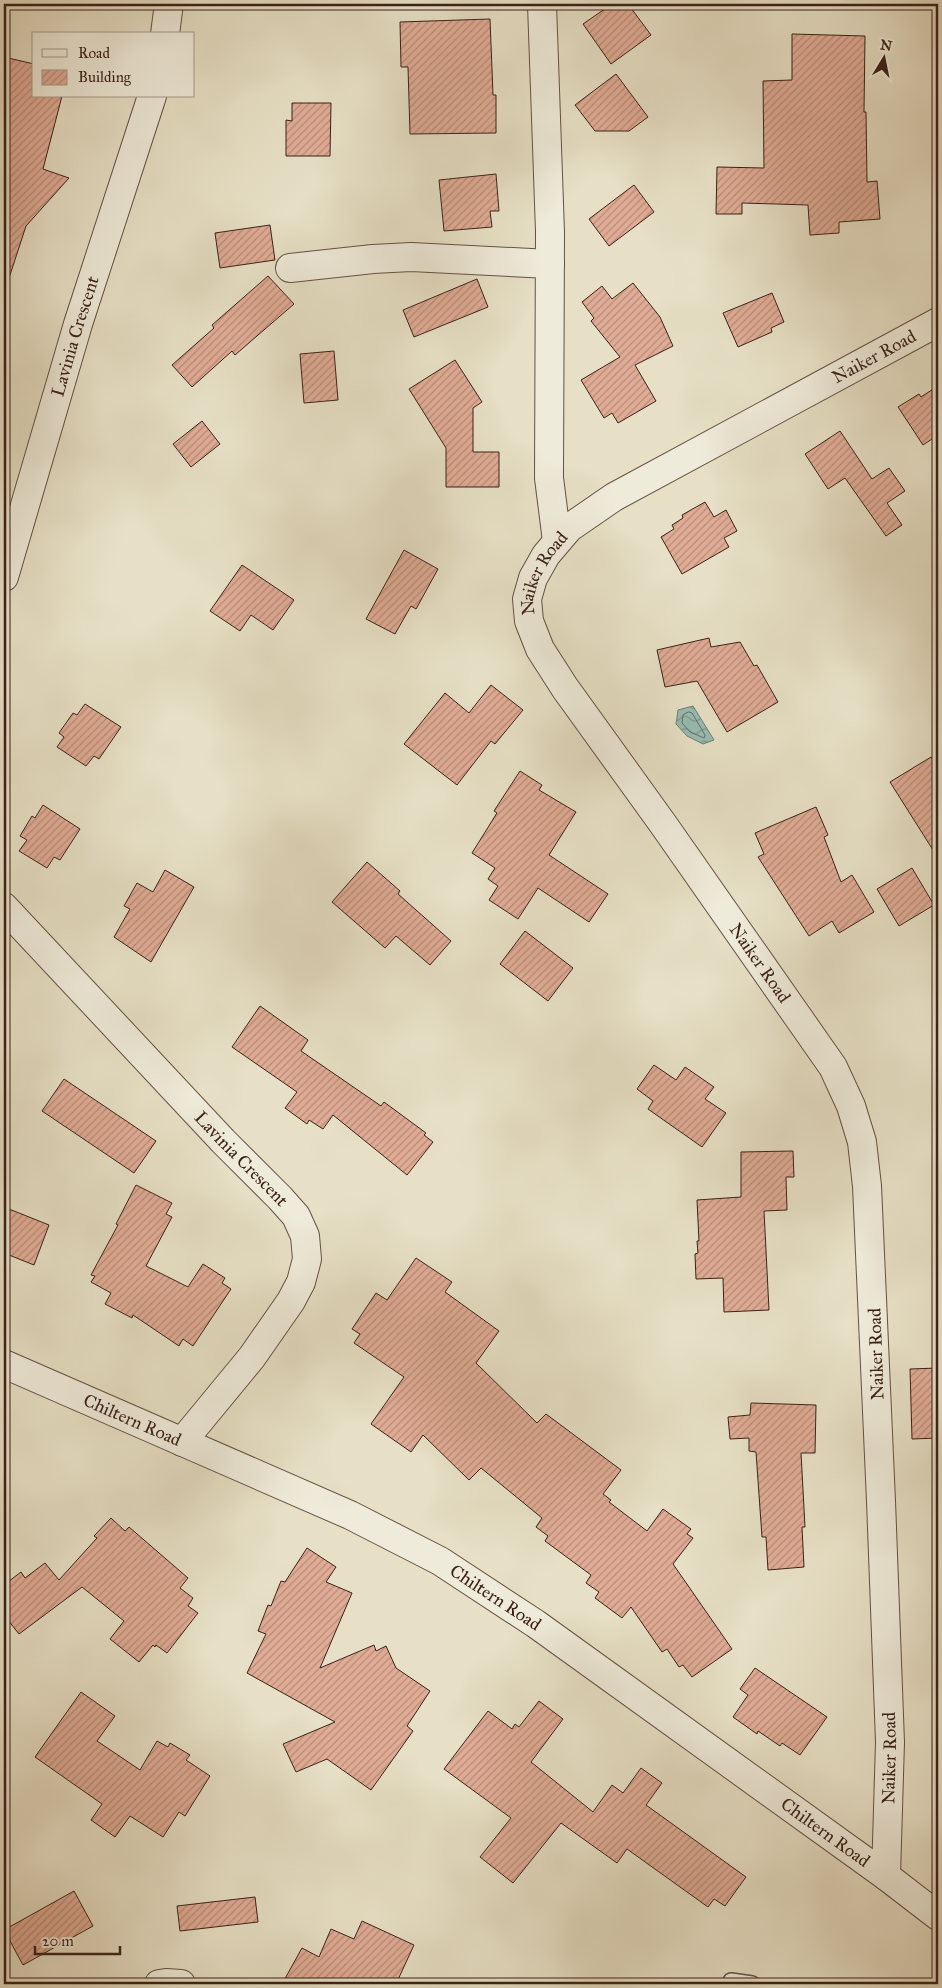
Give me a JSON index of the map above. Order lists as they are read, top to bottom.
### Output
{
  "streets": {
    "street": ["Lavinia Crescent", "Naiker Road", "Chiltern Road"]
  },
  "crossings": [
    ["Lavinia Crescent", "Chiltern Road"],
    ["Naiker Road", "Chiltern Road"]
  ],
  "legend": ["Road", "Building"],
  "scale_bar": "20 m",
  "north": "top"
}
